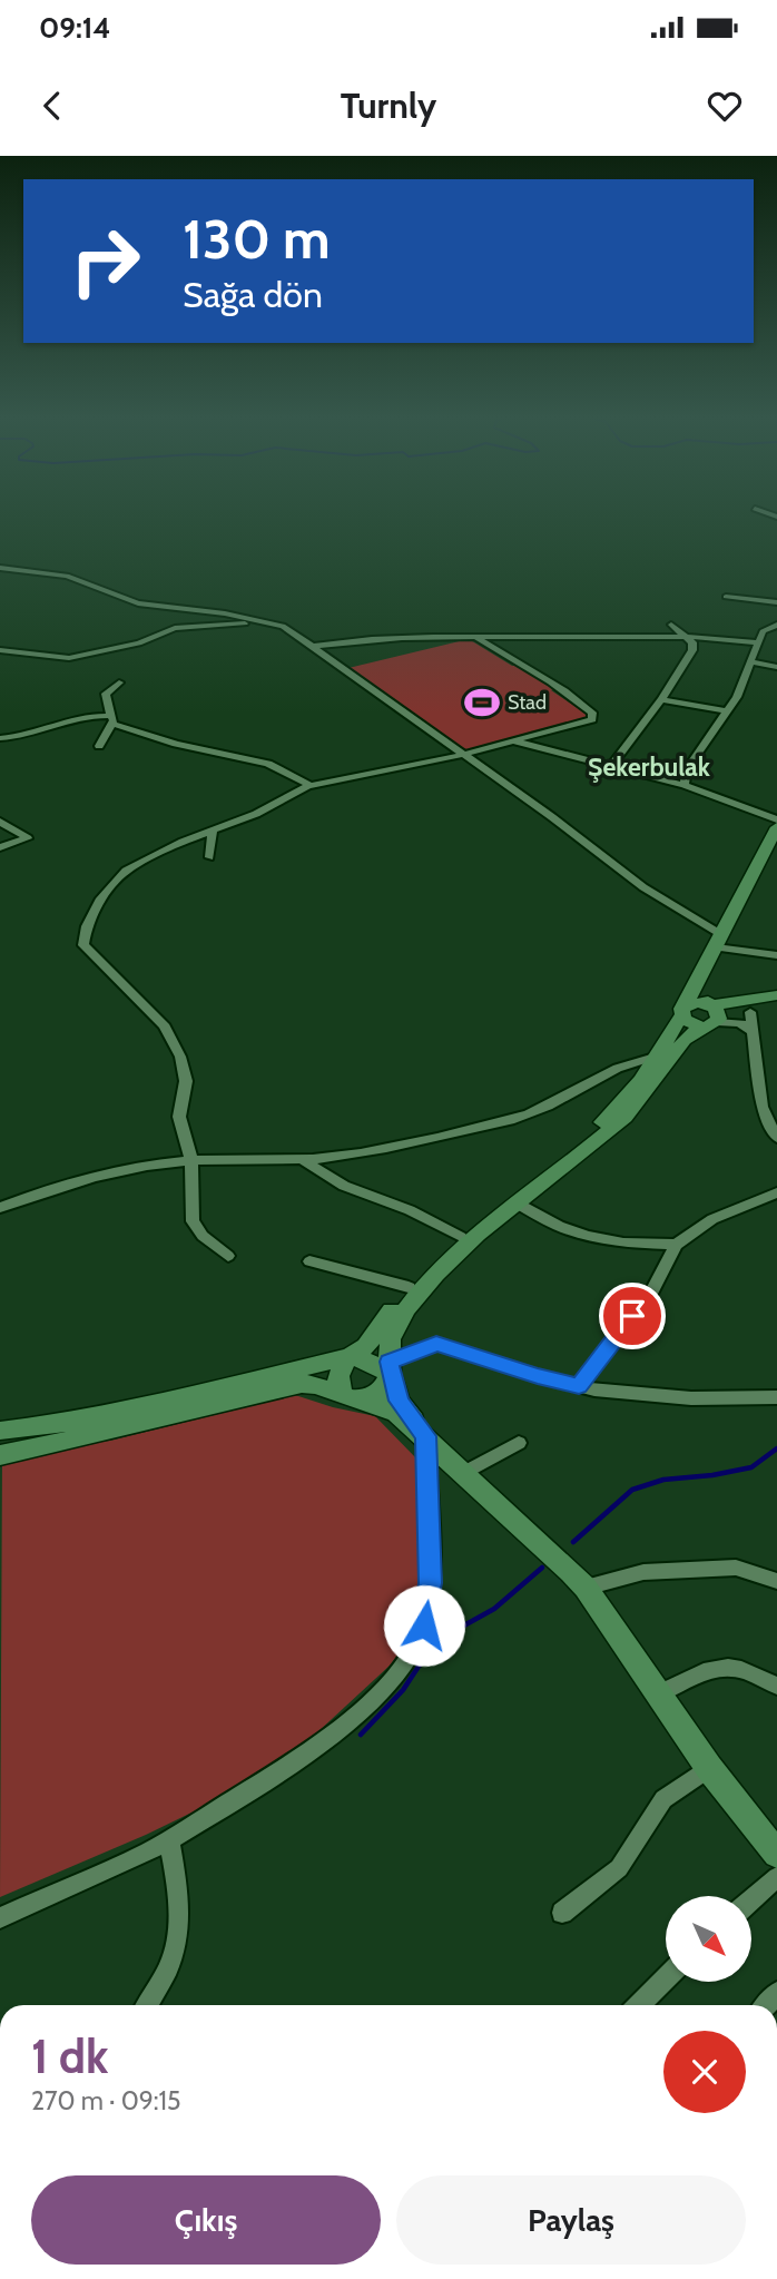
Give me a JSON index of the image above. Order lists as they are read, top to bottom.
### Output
{
  "districts": ["Şekerbulak"],
  "places": {
    "sports": ["Stad"]
  },
  "north": "bottom right",
  "page": {
    "status": "09:14",
    "header": "Turnly",
    "turn": ["130 m", "Sağa dön"],
    "heading": ["1 dk", "270 m · 09:15"],
    "buttons": ["Çıkış", "Paylaş"]
  }
}
